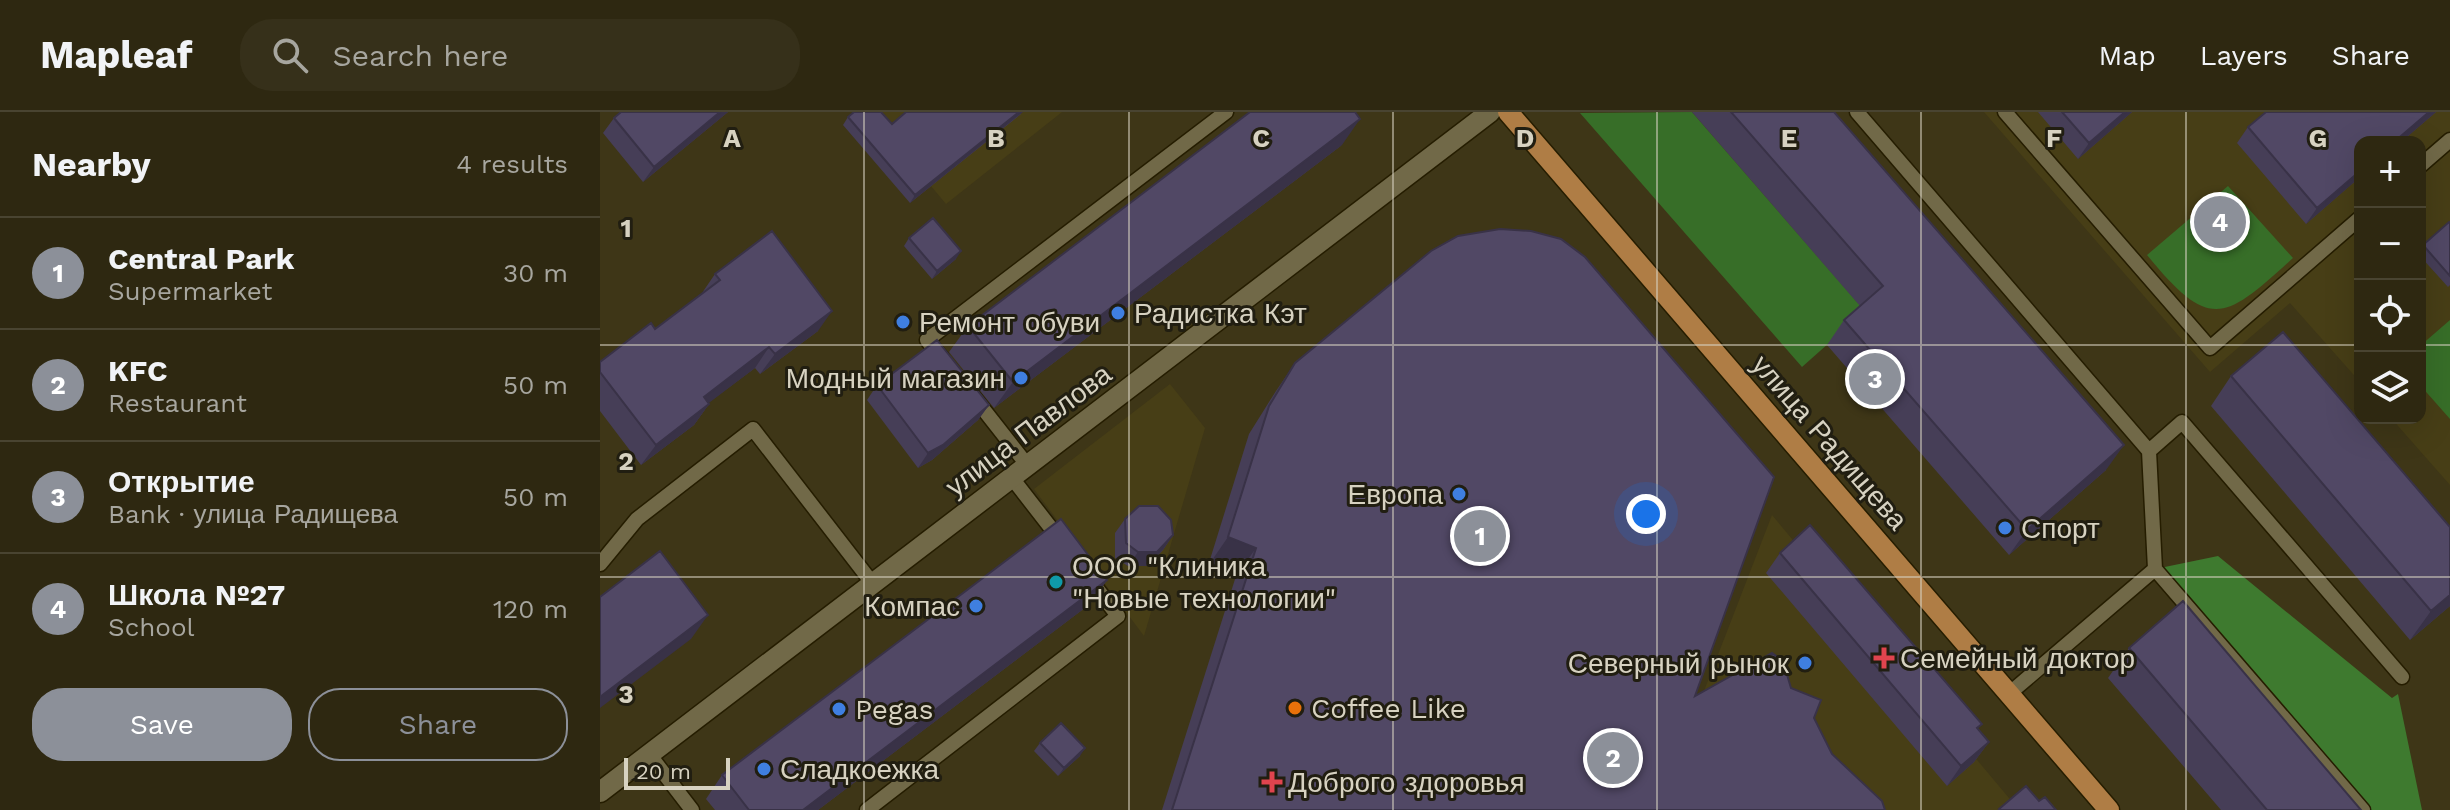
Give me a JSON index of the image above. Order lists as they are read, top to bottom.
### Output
{
  "streets": {
    "main road": ["улица Павлова", "улица Радищева"]
  },
  "places": {
    "other": [
      "Радистка Кэт",
      "Ремонт обуви",
      "Модный магазин",
      "Европа",
      "Спорт",
      "ООО \"Клиника \"Новые технологии\"",
      "Компас",
      "Северный рынок",
      "Coffee Like",
      "Pegas",
      "Сладкоежка"
    ],
    "health": ["Семейный доктор", "Доброго здоровья"]
  },
  "scale_bar": "20 m",
  "page": {
    "header": "Mapleaf",
    "search": "Search here",
    "nav": ["Map", "Layers", "Share"],
    "heading": ["Nearby", "4 results"],
    "map_buttons": ["+", "−"],
    "pins": [
      "4",
      "3",
      "1",
      "2"
    ],
    "list": [
      {
        "mark": "1",
        "name": "Central Park",
        "note": "Supermarket",
        "value": "30 m"
      },
      {
        "mark": "2",
        "name": "KFC",
        "note": "Restaurant",
        "value": "50 m"
      },
      {
        "mark": "3",
        "name": "Открытие",
        "note": "Bank · улица Радищева",
        "value": "50 m"
      },
      {
        "mark": "4",
        "name": "Школа №27",
        "note": "School",
        "value": "120 m"
      }
    ],
    "buttons": ["Save", "Share"],
    "scale": "20 m"
  },
  "grid": {
    "columns": [
      "A",
      "B",
      "C",
      "D",
      "E",
      "F",
      "G"
    ],
    "rows": ["1", "2", "3"]
  }
}
